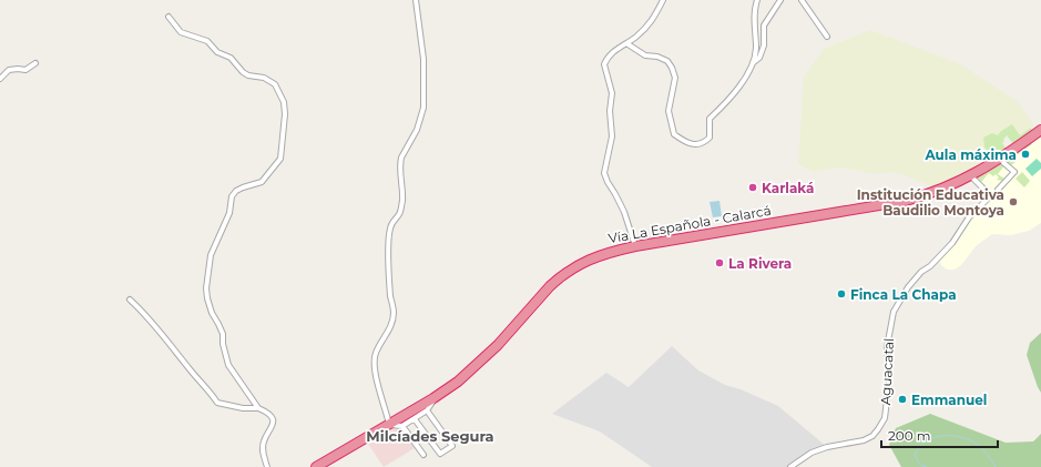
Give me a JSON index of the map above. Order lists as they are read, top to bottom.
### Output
{
  "streets": {
    "highway": ["Vía La Española - Calarcá"],
    "street": ["Aguacatal"]
  },
  "crossings": [
    ["Vía La Española - Calarcá", "Aguacatal"]
  ],
  "districts": ["Milcíades Segura"],
  "places": [
    "Aula máxima",
    "Karlaká",
    "Institución Educativa Baudilio Montoya",
    "La Rivera",
    "Finca La Chapa",
    "Emmanuel"
  ],
  "scale_bar": "200 m"
}
